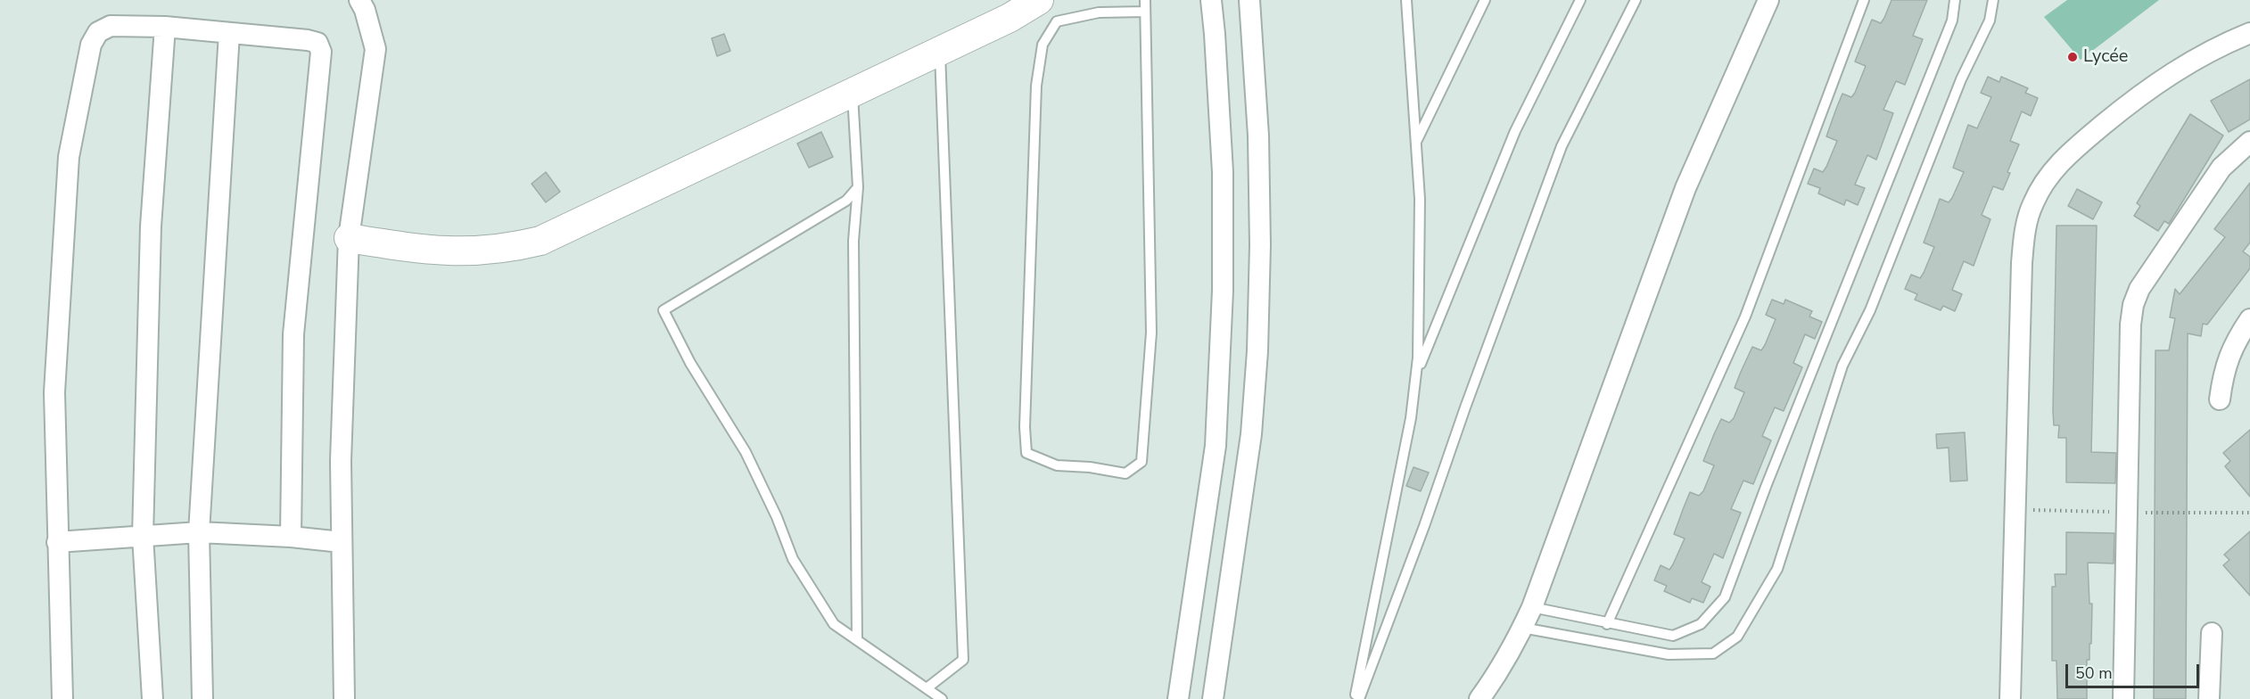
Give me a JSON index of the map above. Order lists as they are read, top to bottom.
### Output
{
  "places": ["Lycée"],
  "scale_bar": "50 m"
}
